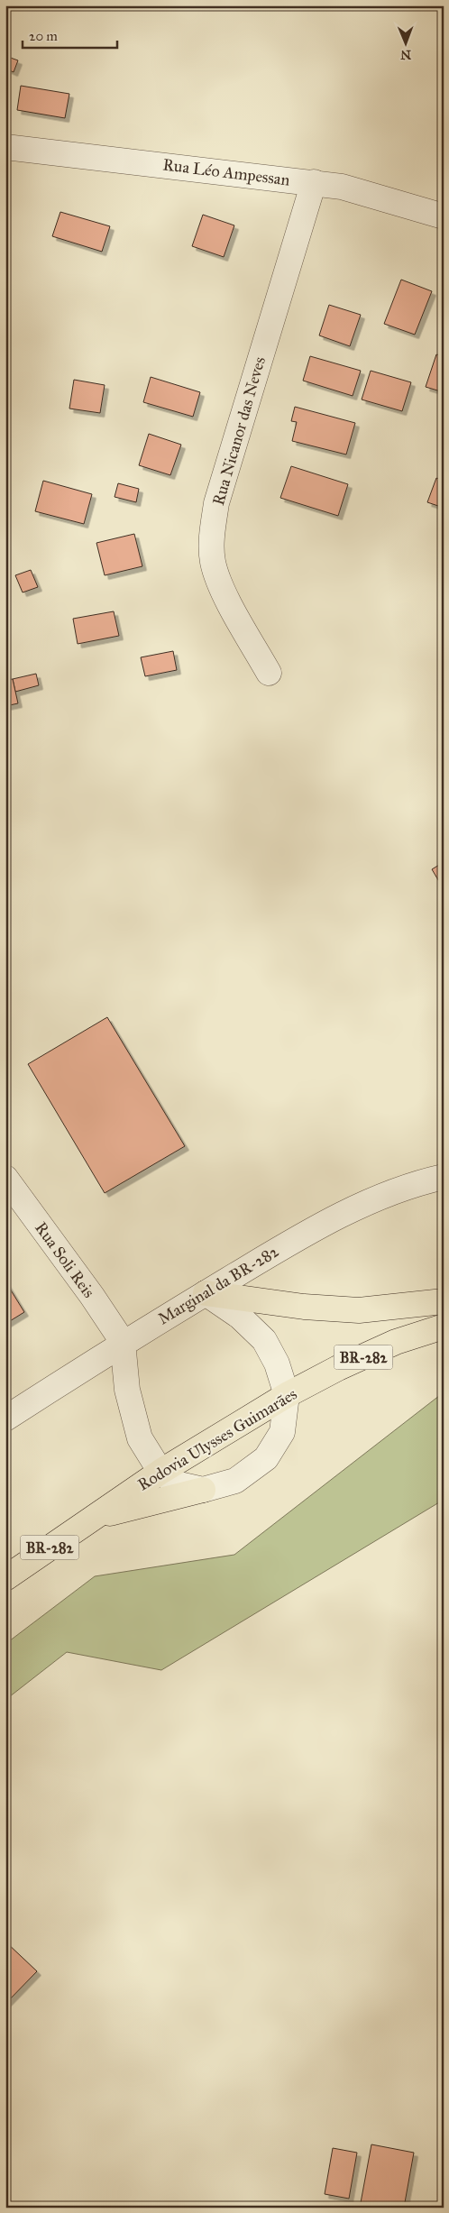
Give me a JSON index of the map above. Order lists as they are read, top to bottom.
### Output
{
  "streets": {
    "highway": ["BR-282", "Rodovia Ulysses Guimarães"],
    "street": [
      "Rua Léo Ampessan",
      "Rua Nicanor das Neves",
      "Rua Soli Reis",
      "Marginal da BR-282"
    ]
  },
  "crossings": [
    ["Rua Léo Ampessan", "Rua Nicanor das Neves"],
    ["Rua Soli Reis", "Marginal da BR-282"]
  ],
  "scale_bar": "20 m",
  "north": "bottom"
}
